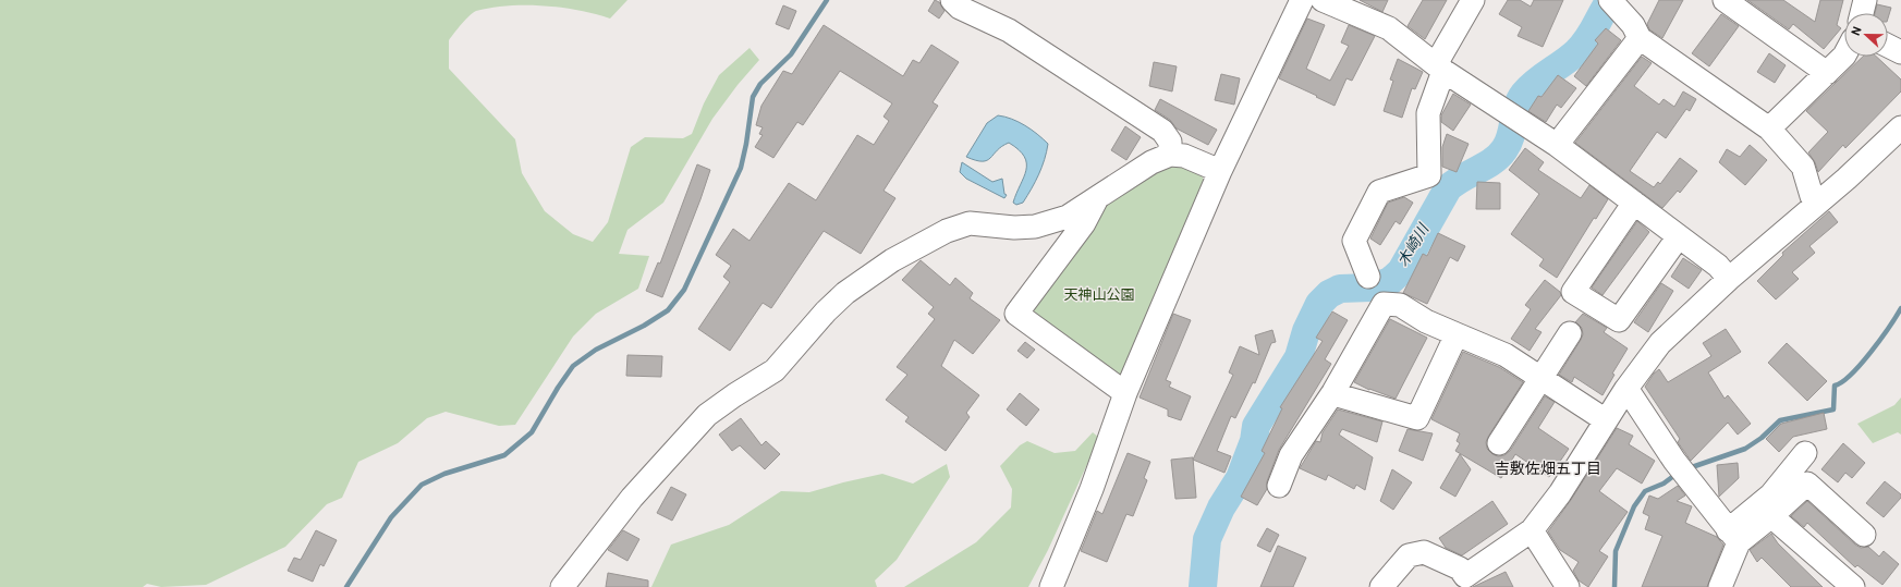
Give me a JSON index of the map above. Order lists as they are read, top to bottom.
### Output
{
  "districts": ["吉敷佐畑五丁目"],
  "water": ["木崎川"],
  "parks": ["天神山公園"],
  "north": "left"
}
